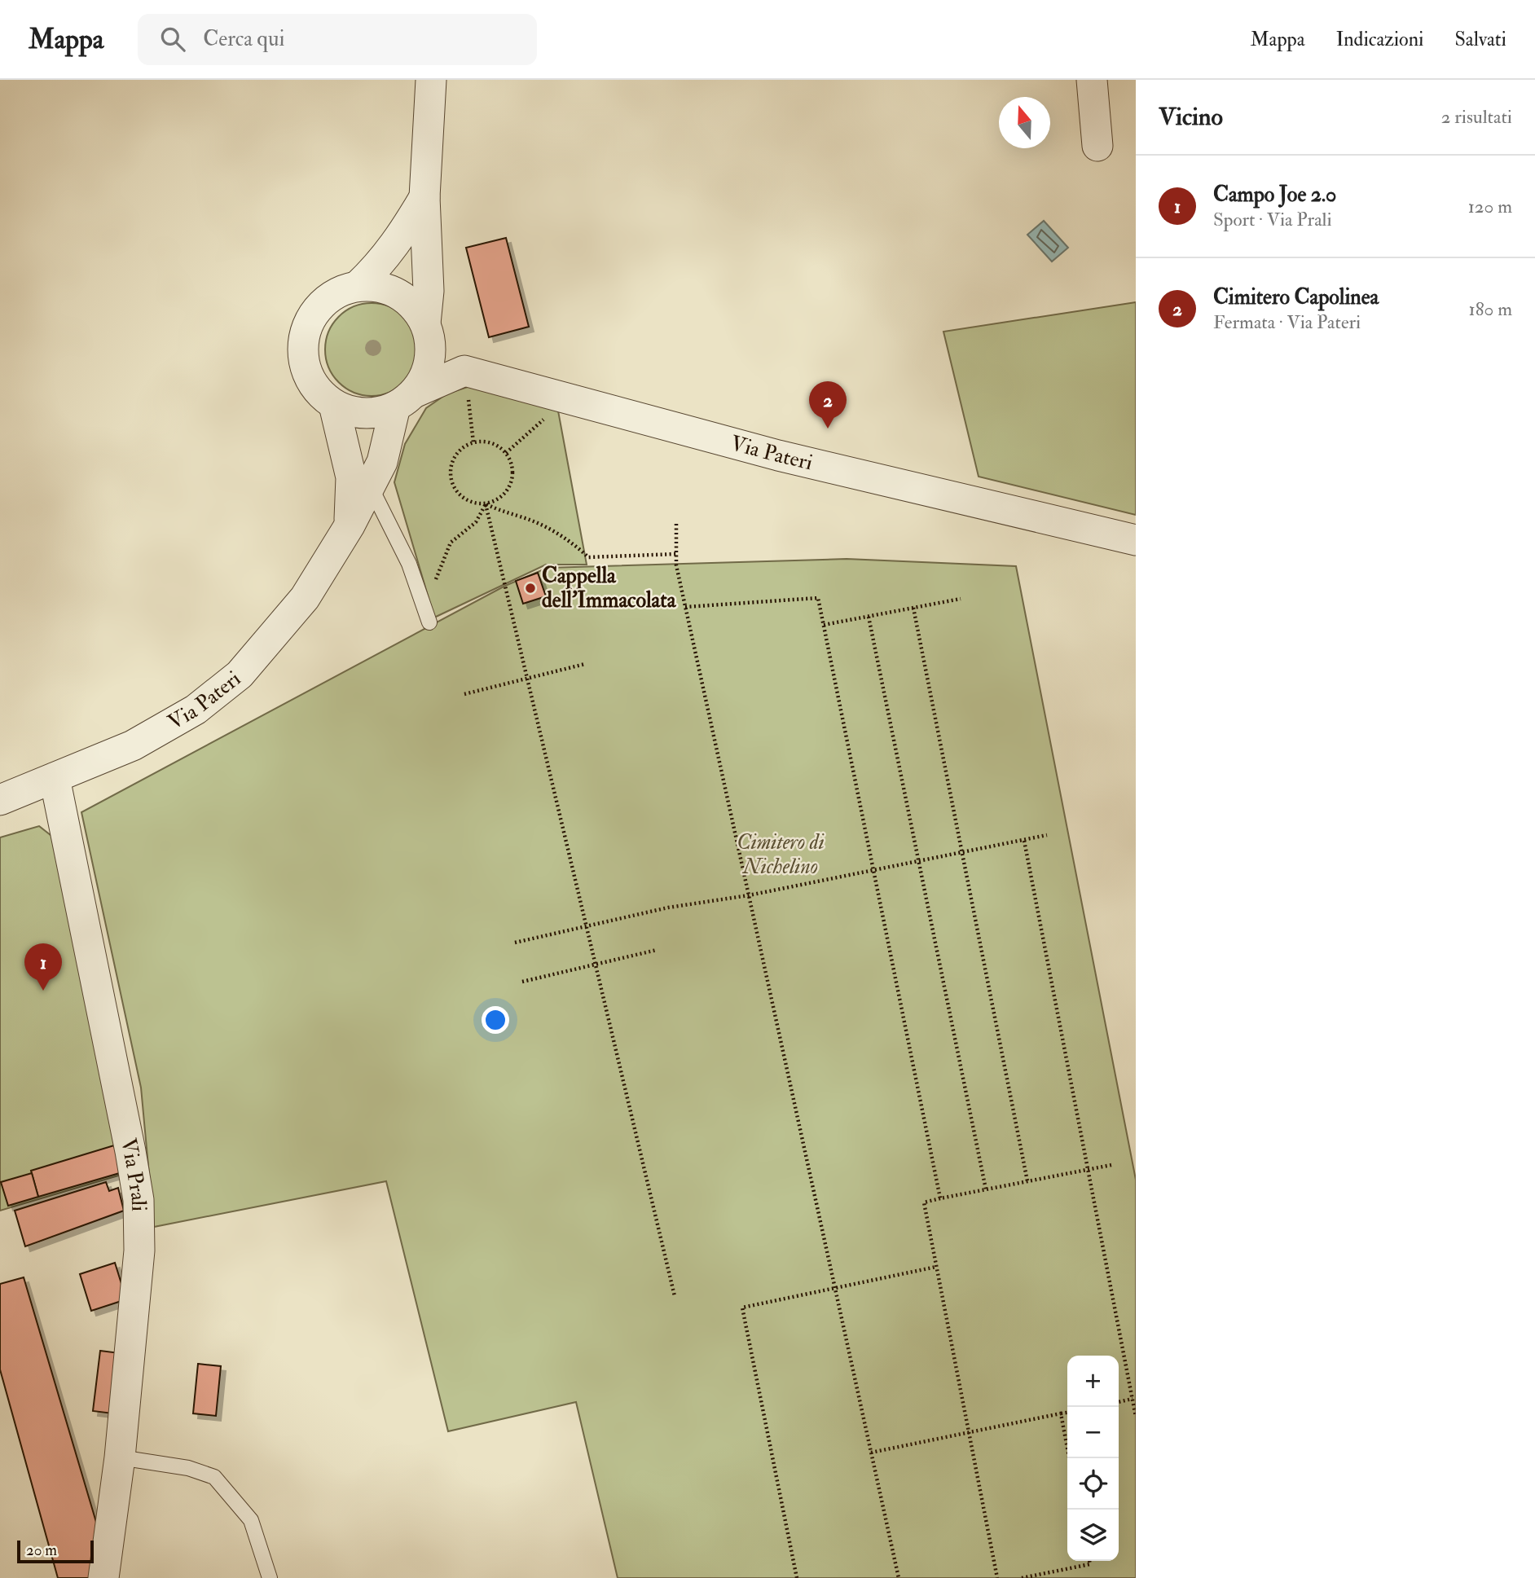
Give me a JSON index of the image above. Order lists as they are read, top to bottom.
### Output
{
  "streets": {
    "street": ["Via Pateri", "Via Prali"]
  },
  "crossings": [
    ["Via Pateri", "Via Prali"]
  ],
  "parks": ["Cimitero di Nichelino"],
  "places": ["Cappella dell'Immacolata"],
  "scale_bar": "20 m",
  "north": "top",
  "page": {
    "header": "Mappa",
    "search": "Cerca qui",
    "nav": ["Mappa", "Indicazioni", "Salvati"],
    "heading": ["Vicino", "2 risultati"],
    "list": [
      {
        "mark": "1",
        "name": "Campo Joe 2.0",
        "note": "Sport · Via Prali",
        "value": "120 m"
      },
      {
        "mark": "2",
        "name": "Cimitero Capolinea",
        "note": "Fermata · Via Pateri",
        "value": "180 m"
      }
    ],
    "pins": ["2", "1"],
    "map_buttons": ["+", "−"],
    "scale": "20 m"
  }
}
